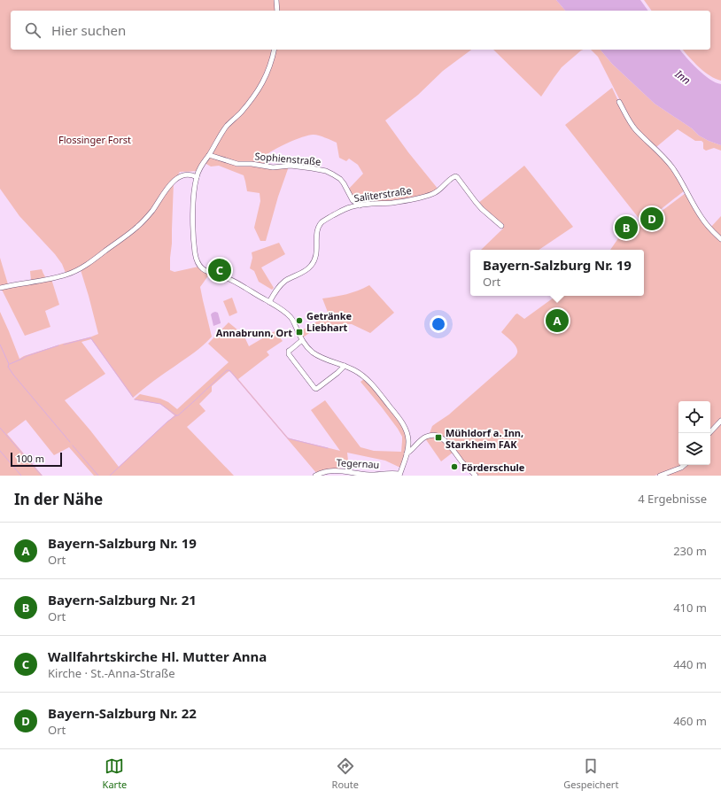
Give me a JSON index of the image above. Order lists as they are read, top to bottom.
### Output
{
  "streets": {
    "street": ["Sophienstraße", "Saliterstraße", "Tegernau"]
  },
  "crossings": [
    ["Sophienstraße", "Saliterstraße"]
  ],
  "water": ["Inn"],
  "parks": ["Flossinger Forst"],
  "places": {
    "other": ["Getränke Liebhart", "Förderschule"],
    "transit": ["Annabrunn, Ort", "Mühldorf a. Inn, Starkheim FAK"]
  },
  "scale_bar": "100 m",
  "page": {
    "search": "Hier suchen",
    "pins": [
      "D",
      "B",
      "C",
      "A"
    ],
    "popup": ["Bayern-Salzburg Nr. 19", "Ort"],
    "scale": "100 m",
    "heading": ["In der Nähe", "4 Ergebnisse"],
    "list": [
      {
        "mark": "A",
        "name": "Bayern-Salzburg Nr. 19",
        "note": "Ort",
        "value": "230 m"
      },
      {
        "mark": "B",
        "name": "Bayern-Salzburg Nr. 21",
        "note": "Ort",
        "value": "410 m"
      },
      {
        "mark": "C",
        "name": "Wallfahrtskirche Hl. Mutter Anna",
        "note": "Kirche · St.-Anna-Straße",
        "value": "440 m"
      },
      {
        "mark": "D",
        "name": "Bayern-Salzburg Nr. 22",
        "note": "Ort",
        "value": "460 m"
      }
    ],
    "nav": ["Karte", "Route", "Gespeichert"]
  }
}
